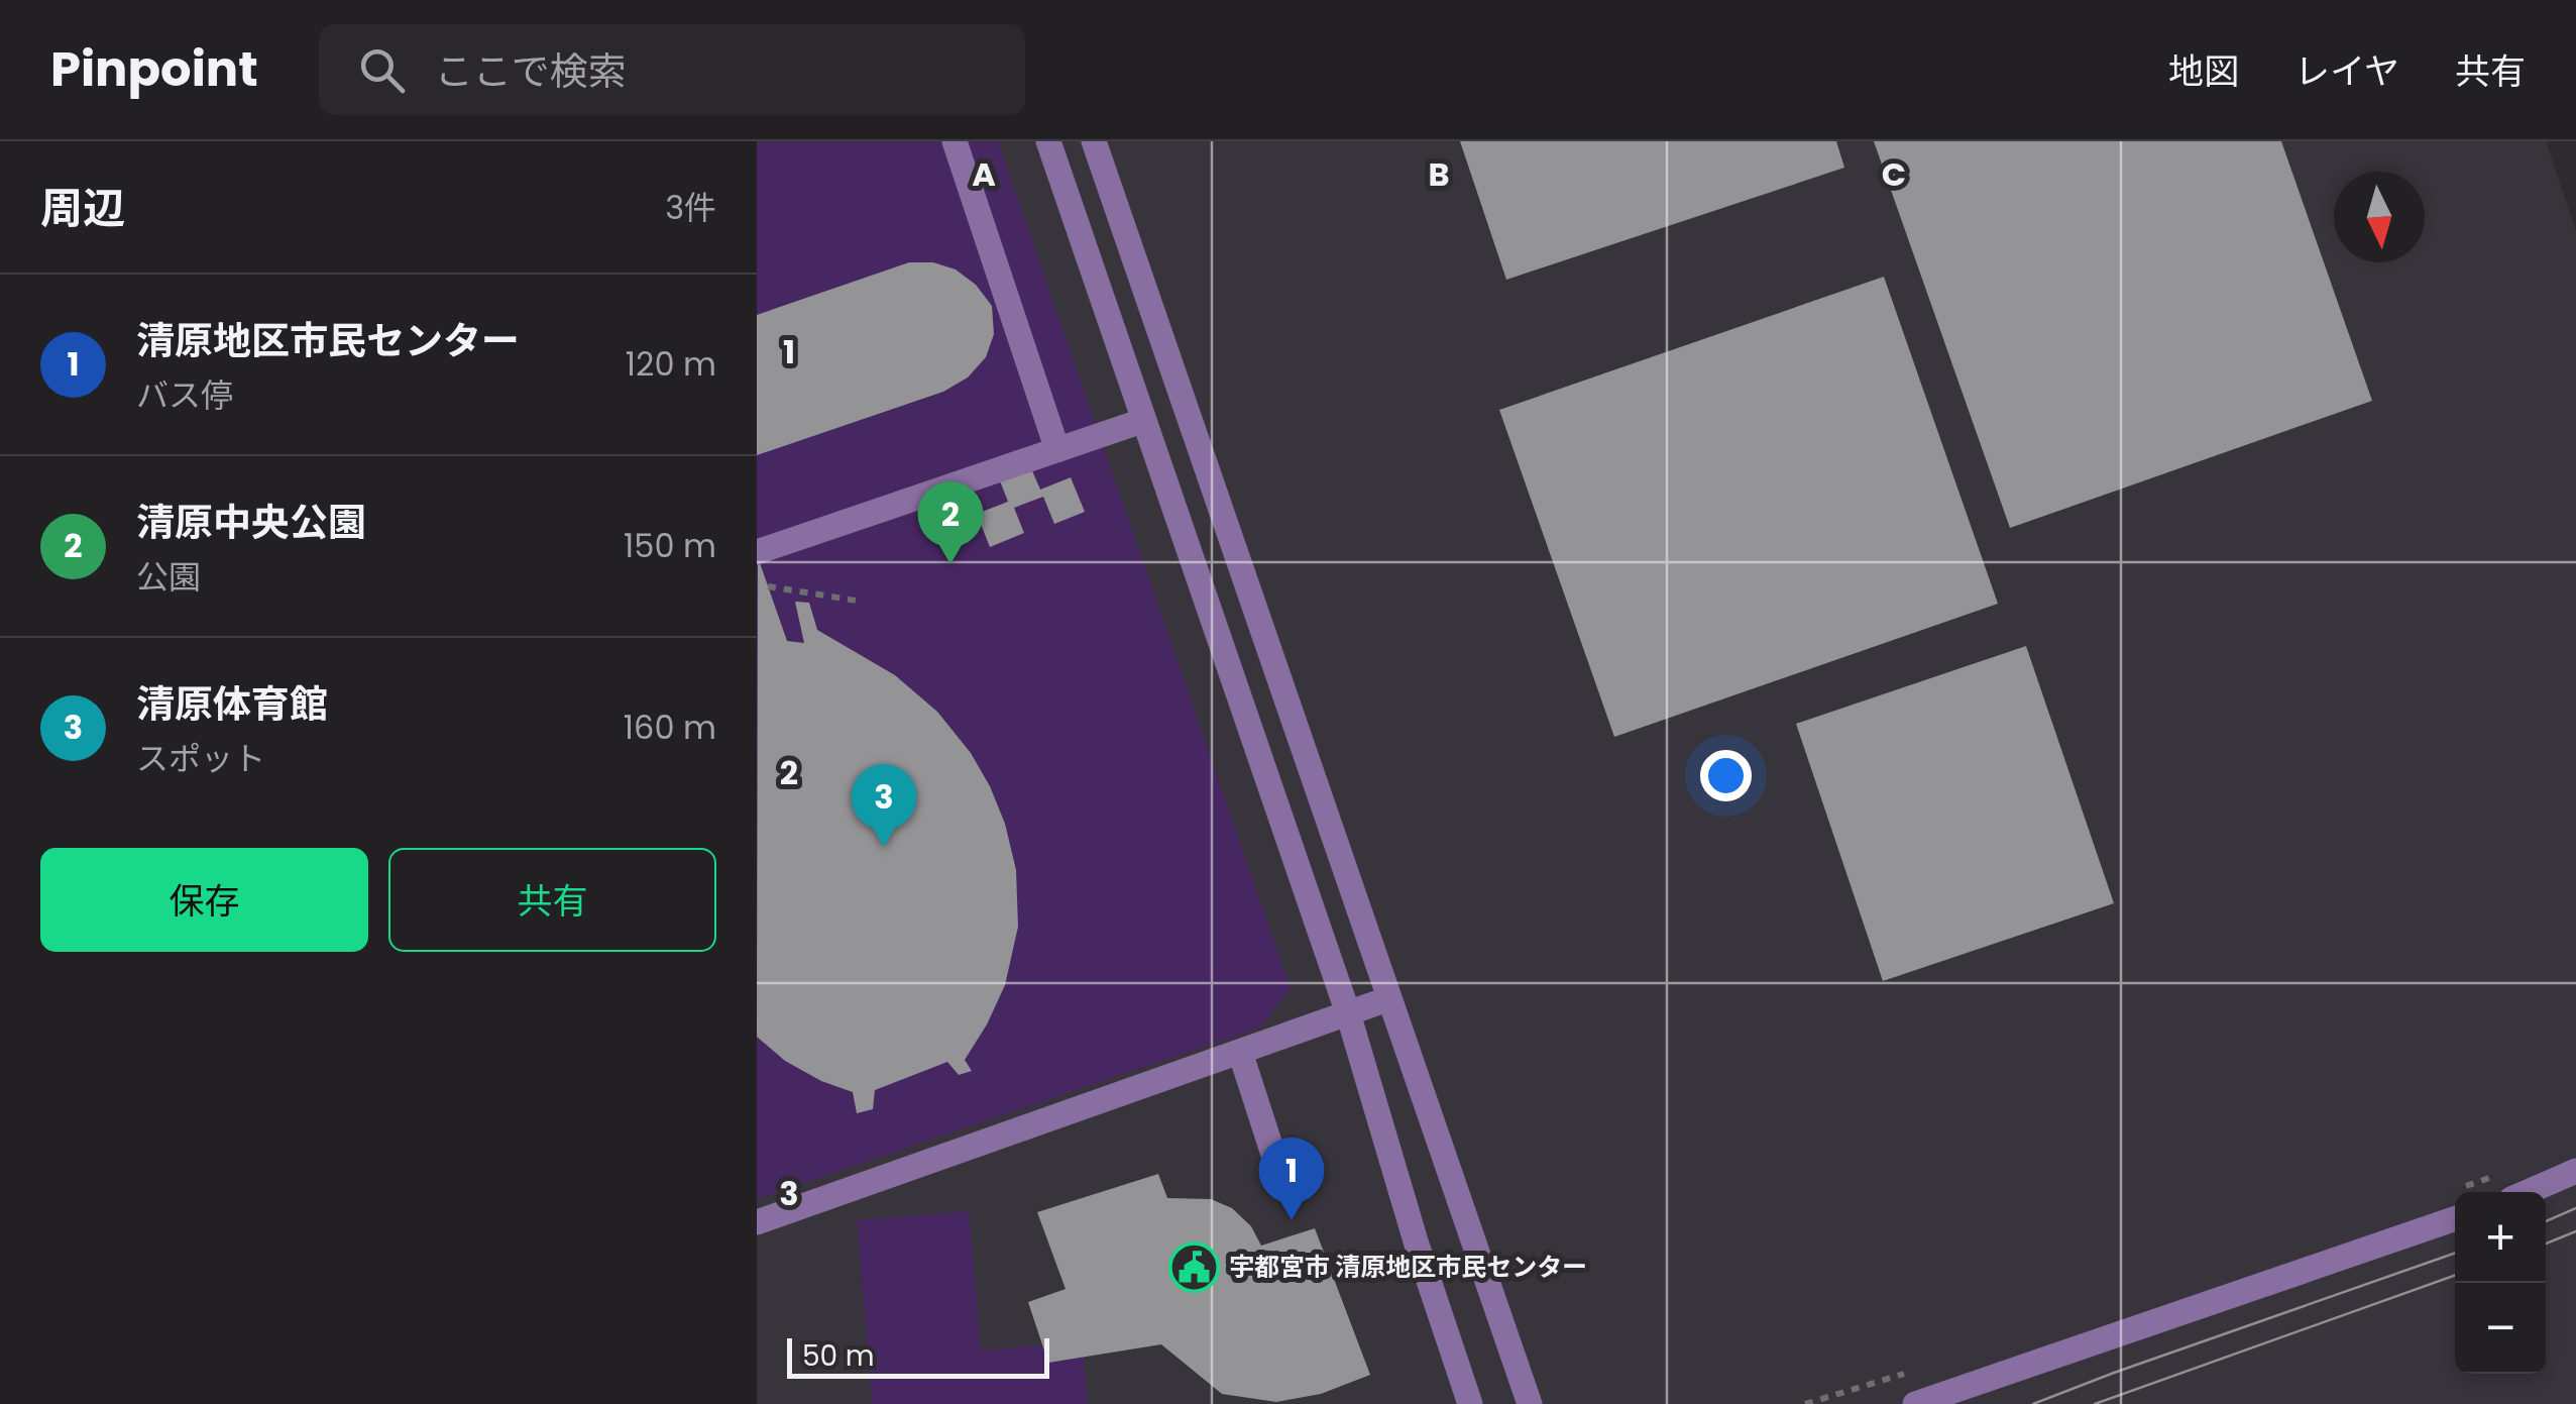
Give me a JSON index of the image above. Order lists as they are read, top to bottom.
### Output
{
  "places": {
    "public building": ["宇都宮市 清原地区市民センター"]
  },
  "scale_bar": "50 m",
  "north": "bottom",
  "page": {
    "header": "Pinpoint",
    "search": "ここで検索",
    "nav": ["地図", "レイヤ", "共有"],
    "heading": ["周辺", "3件"],
    "list": [
      {
        "mark": "1",
        "name": "清原地区市民センター",
        "note": "バス停",
        "value": "120 m"
      },
      {
        "mark": "2",
        "name": "清原中央公園",
        "note": "公園",
        "value": "150 m"
      },
      {
        "mark": "3",
        "name": "清原体育館",
        "note": "スポット",
        "value": "160 m"
      }
    ],
    "pins": ["2", "3", "1"],
    "buttons": ["保存", "共有"],
    "map_buttons": ["+", "−"],
    "scale": "50 m"
  },
  "grid": {
    "columns": ["A", "B", "C"],
    "rows": ["1", "2", "3"]
  }
}
